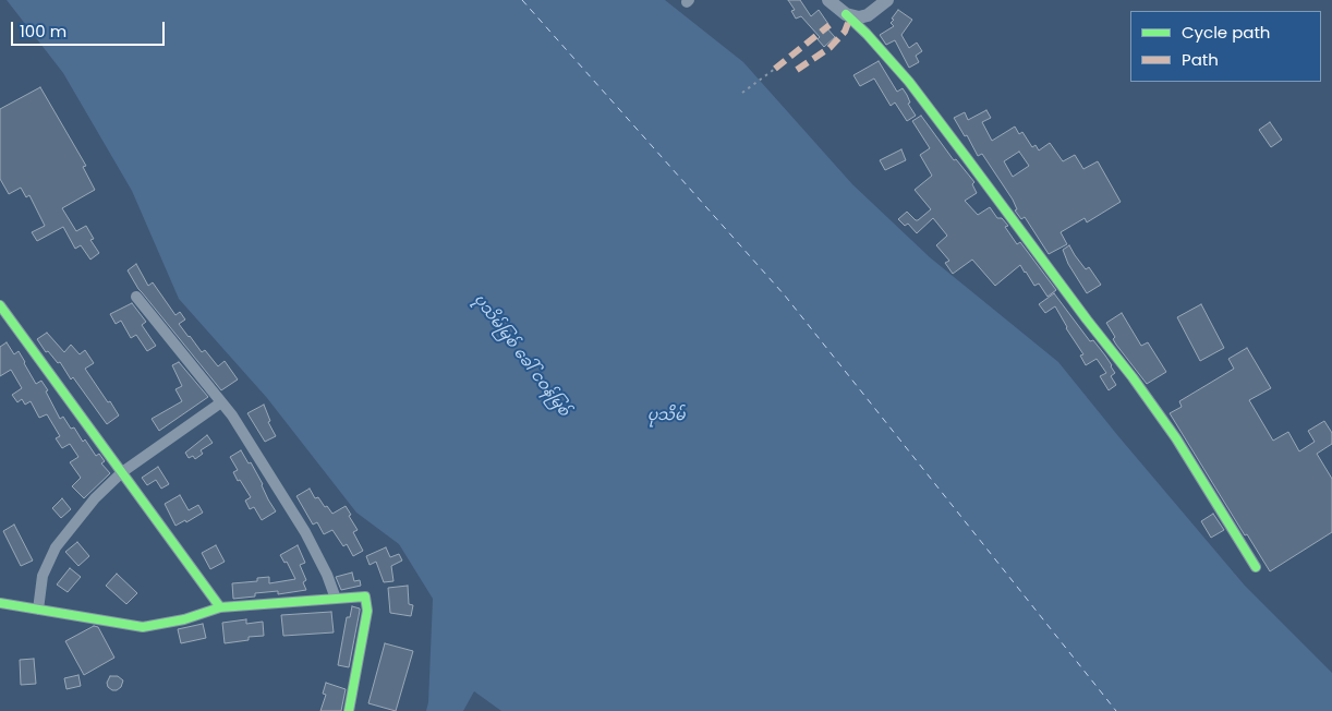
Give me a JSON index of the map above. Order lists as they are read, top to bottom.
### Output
{
  "water": ["ပုသိမ်မြစ် ခေါ် ငဝန်မြစ်", "ပုသိမ်"],
  "legend": ["Cycle path", "Path"],
  "scale_bar": "100 m"
}
